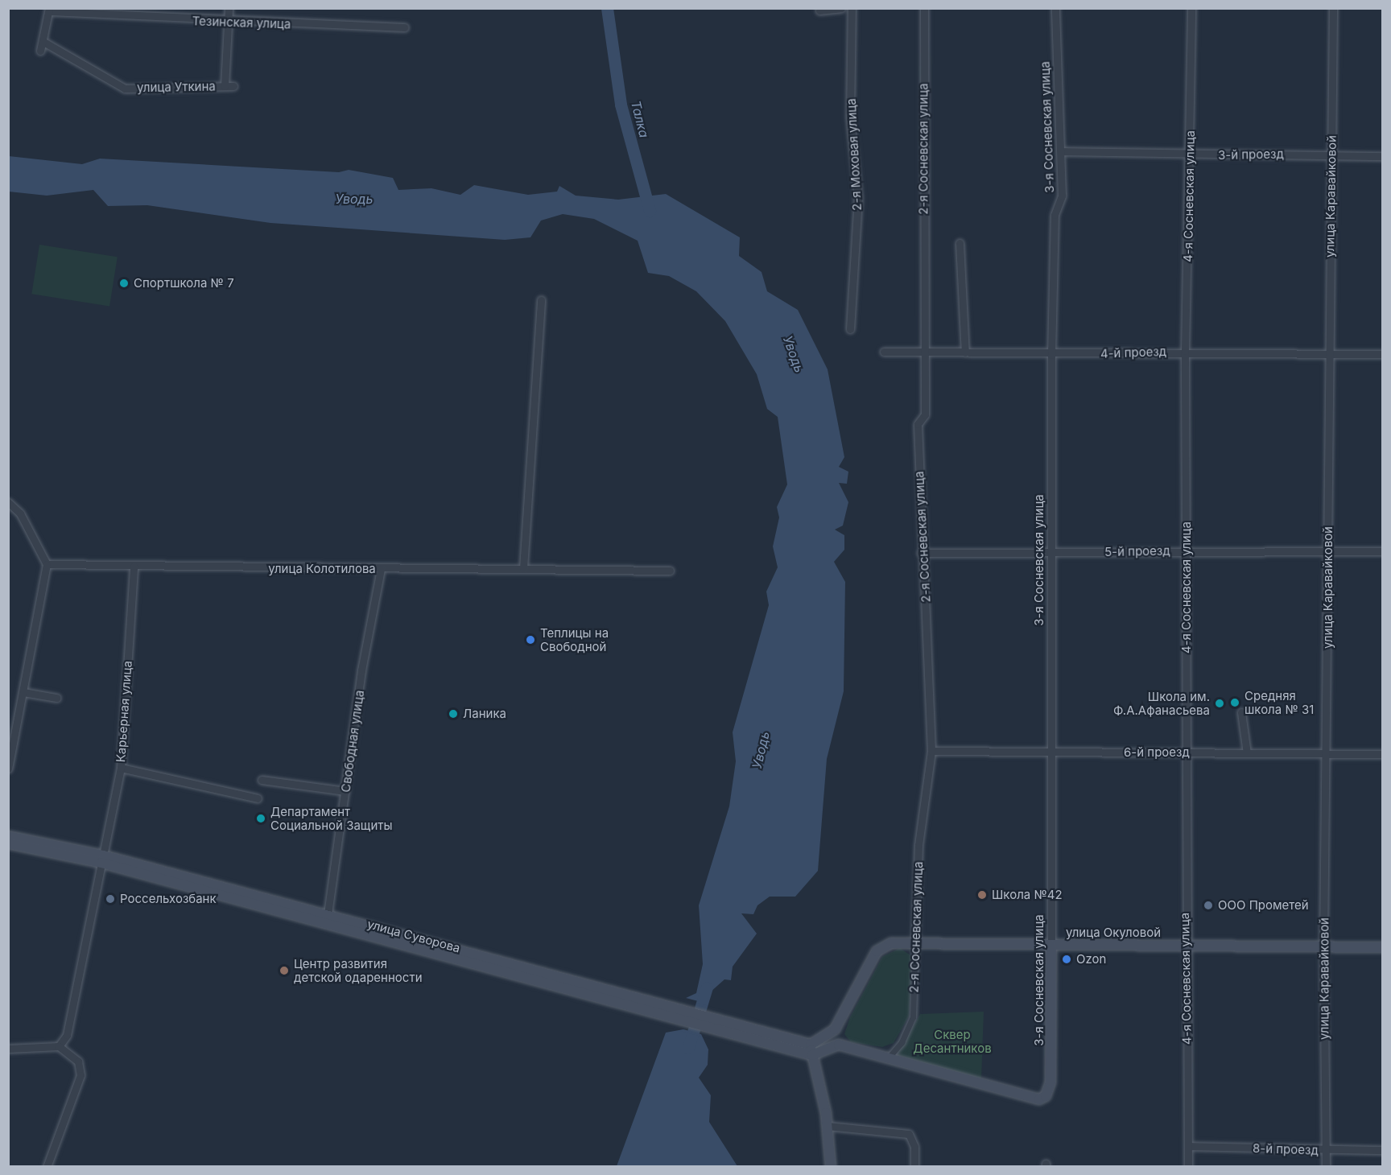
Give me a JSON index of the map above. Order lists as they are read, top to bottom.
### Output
{
  "streets": {
    "main road": ["3-я Сосневская улица", "улица Окуловой", "улица Суворова"],
    "street": [
      "Тезинская улица",
      "улица Уткина",
      "2-я Сосневская улица",
      "2-я Моховая улица",
      "3-й проезд",
      "4-я Сосневская улица",
      "улица Каравайковой",
      "4-й проезд",
      "5-й проезд",
      "улица Колотилова",
      "Карьерная улица",
      "Свободная улица",
      "6-й проезд",
      "8-й проезд"
    ]
  },
  "crossings": [
    ["3-я Сосневская улица", "2-я Сосневская улица"],
    ["3-я Сосневская улица", "3-й проезд"],
    ["3-я Сосневская улица", "4-й проезд"],
    ["3-я Сосневская улица", "5-й проезд"],
    ["3-я Сосневская улица", "6-й проезд"],
    ["3-я Сосневская улица", "улица Окуловой"],
    ["2-я Сосневская улица", "4-й проезд"],
    ["2-я Сосневская улица", "5-й проезд"],
    ["2-я Сосневская улица", "6-й проезд"],
    ["2-я Сосневская улица", "улица Окуловой"],
    ["3-й проезд", "4-я Сосневская улица"],
    ["3-й проезд", "улица Каравайковой"],
    ["4-я Сосневская улица", "4-й проезд"],
    ["4-я Сосневская улица", "5-й проезд"],
    ["4-я Сосневская улица", "6-й проезд"],
    ["4-я Сосневская улица", "улица Окуловой"],
    ["4-я Сосневская улица", "8-й проезд"],
    ["улица Каравайковой", "4-й проезд"],
    ["улица Каравайковой", "5-й проезд"],
    ["улица Каравайковой", "6-й проезд"],
    ["улица Каравайковой", "улица Окуловой"],
    ["улица Каравайковой", "8-й проезд"],
    ["улица Колотилова", "Карьерная улица"],
    ["улица Колотилова", "Свободная улица"],
    ["Карьерная улица", "улица Суворова"],
    ["Свободная улица", "улица Суворова"],
    ["улица Окуловой", "улица Суворова"]
  ],
  "water": ["Талка", "Уводь"],
  "parks": ["Сквер Десантников"],
  "places": [
    "Спортшкола № 7",
    "Теплицы на Свободной",
    "Средняя школа № 31",
    "Школа им. Ф.А.Афанасьева",
    "Ланика",
    "Департамент Социальной Защиты",
    "Школа №42",
    "Россельхозбанк",
    "ООО Прометей",
    "Ozon",
    "Центр развития детской одаренности"
  ]
}
